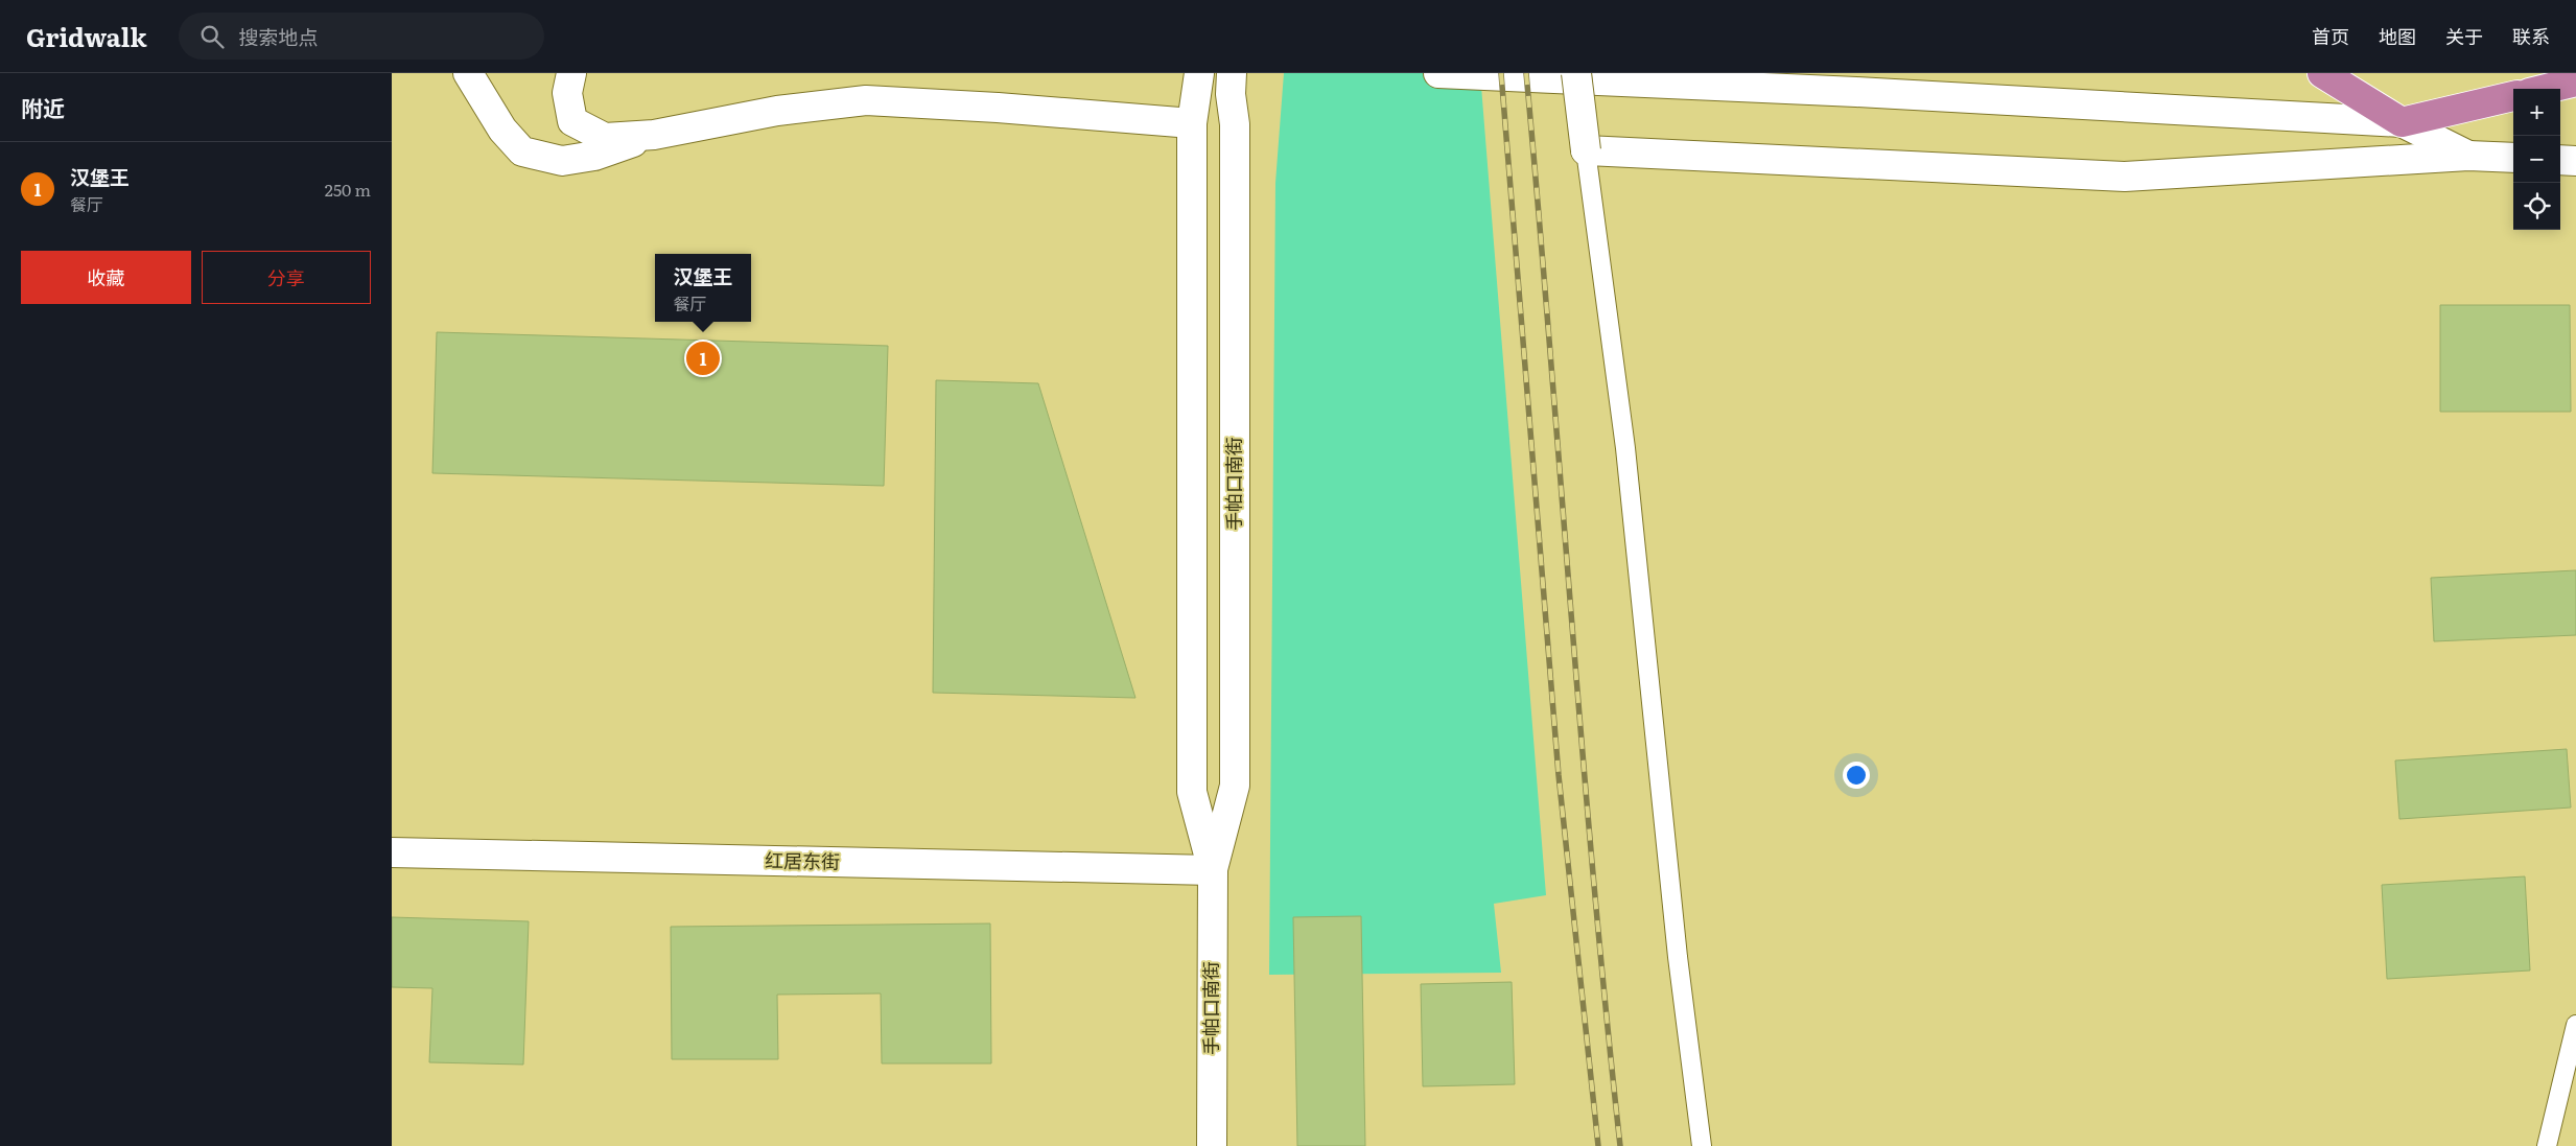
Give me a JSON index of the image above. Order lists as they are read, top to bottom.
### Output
{
  "streets": {
    "street": ["手帕口南街", "红居东街"]
  },
  "crossings": [
    ["手帕口南街", "红居东街"]
  ],
  "page": {
    "header": "Gridwalk",
    "search": "搜索地点",
    "nav": [
      "首页",
      "地图",
      "关于",
      "联系"
    ],
    "heading": "附近",
    "map_buttons": ["+", "−"],
    "list": [
      {
        "mark": "1",
        "name": "汉堡王",
        "note": "餐厅",
        "value": "250 m"
      }
    ],
    "buttons": ["收藏", "分享"],
    "popup": ["汉堡王", "餐厅"],
    "pins": "1"
  }
}
